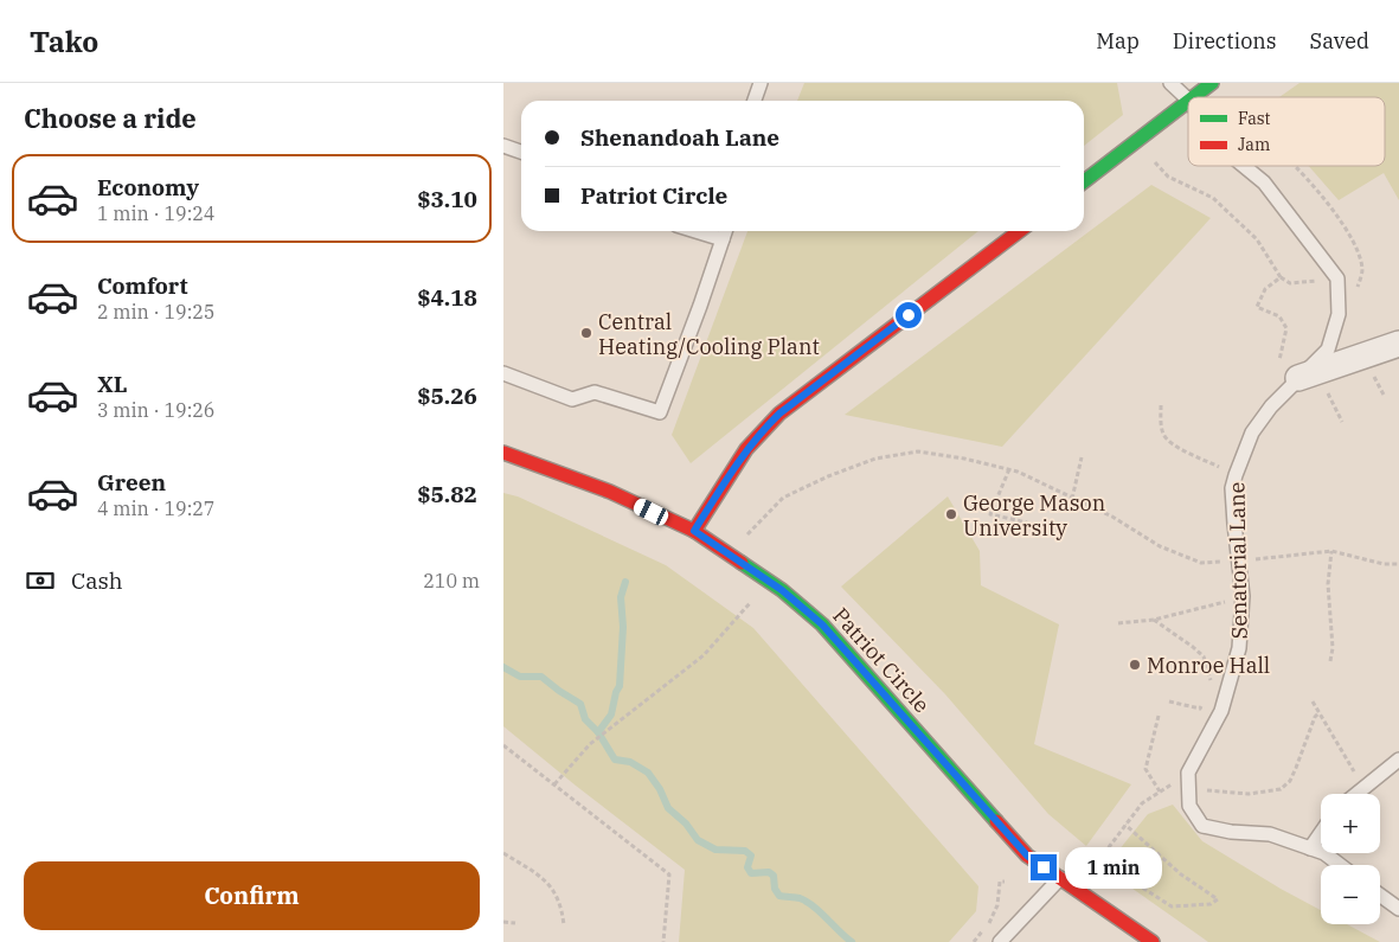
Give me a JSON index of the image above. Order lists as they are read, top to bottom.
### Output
{
  "streets": {
    "street": ["Patriot Circle"],
    "lane": ["Senatorial Lane"]
  },
  "places": ["Central Heating/Cooling Plant", "George Mason University", "Monroe Hall"],
  "legend": ["Fast", "Jam"],
  "page": {
    "header": "Tako",
    "nav": ["Map", "Directions", "Saved"],
    "heading": "Choose a ride",
    "banner": ["Shenandoah Lane", "Patriot Circle"],
    "list": [
      {
        "name": "Economy",
        "note": "1 min · 19:24",
        "value": "$3.10"
      },
      {
        "name": "Comfort",
        "note": "2 min · 19:25",
        "value": "$4.18"
      },
      {
        "name": "XL",
        "note": "3 min · 19:26",
        "value": "$5.26"
      },
      {
        "name": "Green",
        "note": "4 min · 19:27",
        "value": "$5.82"
      }
    ],
    "pay": ["Cash", "210 m"],
    "map_buttons": ["+", "−"],
    "bubble": "1 min",
    "buttons": "Confirm"
  }
}
